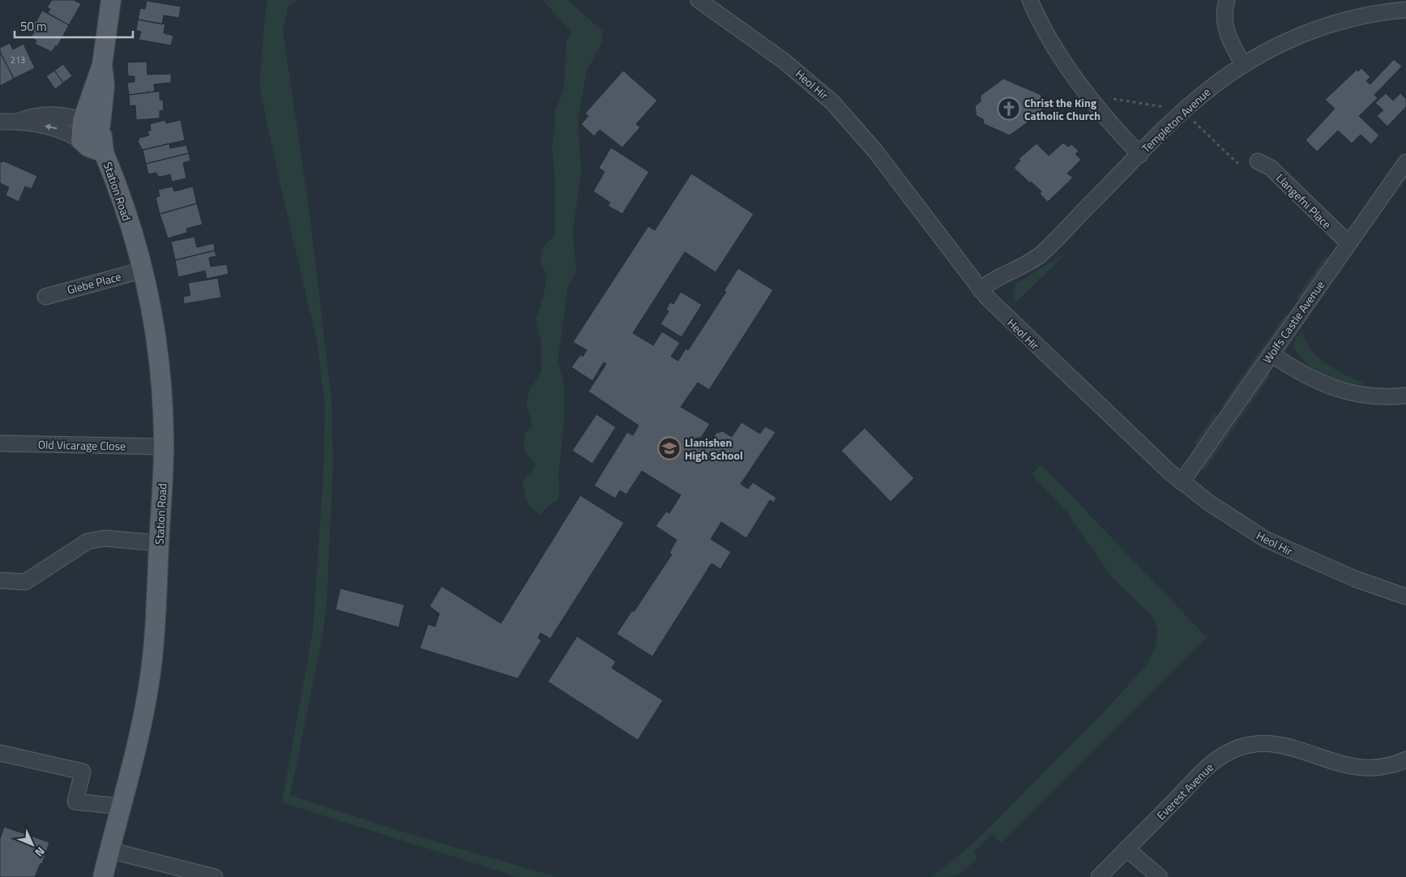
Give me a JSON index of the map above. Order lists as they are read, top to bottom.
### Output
{
  "streets": {
    "main road": ["Station Road"],
    "street": [
      "Heol Hir",
      "Templeton Avenue",
      "Llangefni Place",
      "Glebe Place",
      "Wolfs Castle Avenue",
      "Old Vicarage Close",
      "Everest Avenue"
    ]
  },
  "crossings": [
    ["Heol Hir", "Templeton Avenue"],
    ["Heol Hir", "Wolfs Castle Avenue"],
    ["Station Road", "Glebe Place"],
    ["Station Road", "Old Vicarage Close"],
    ["Llangefni Place", "Wolfs Castle Avenue"]
  ],
  "places": {
    "church": ["Christ the King Catholic Church"],
    "school or university": ["Llanishen High School"]
  },
  "house_numbers": ["213"],
  "scale_bar": "50 m",
  "north": "bottom right"
}
